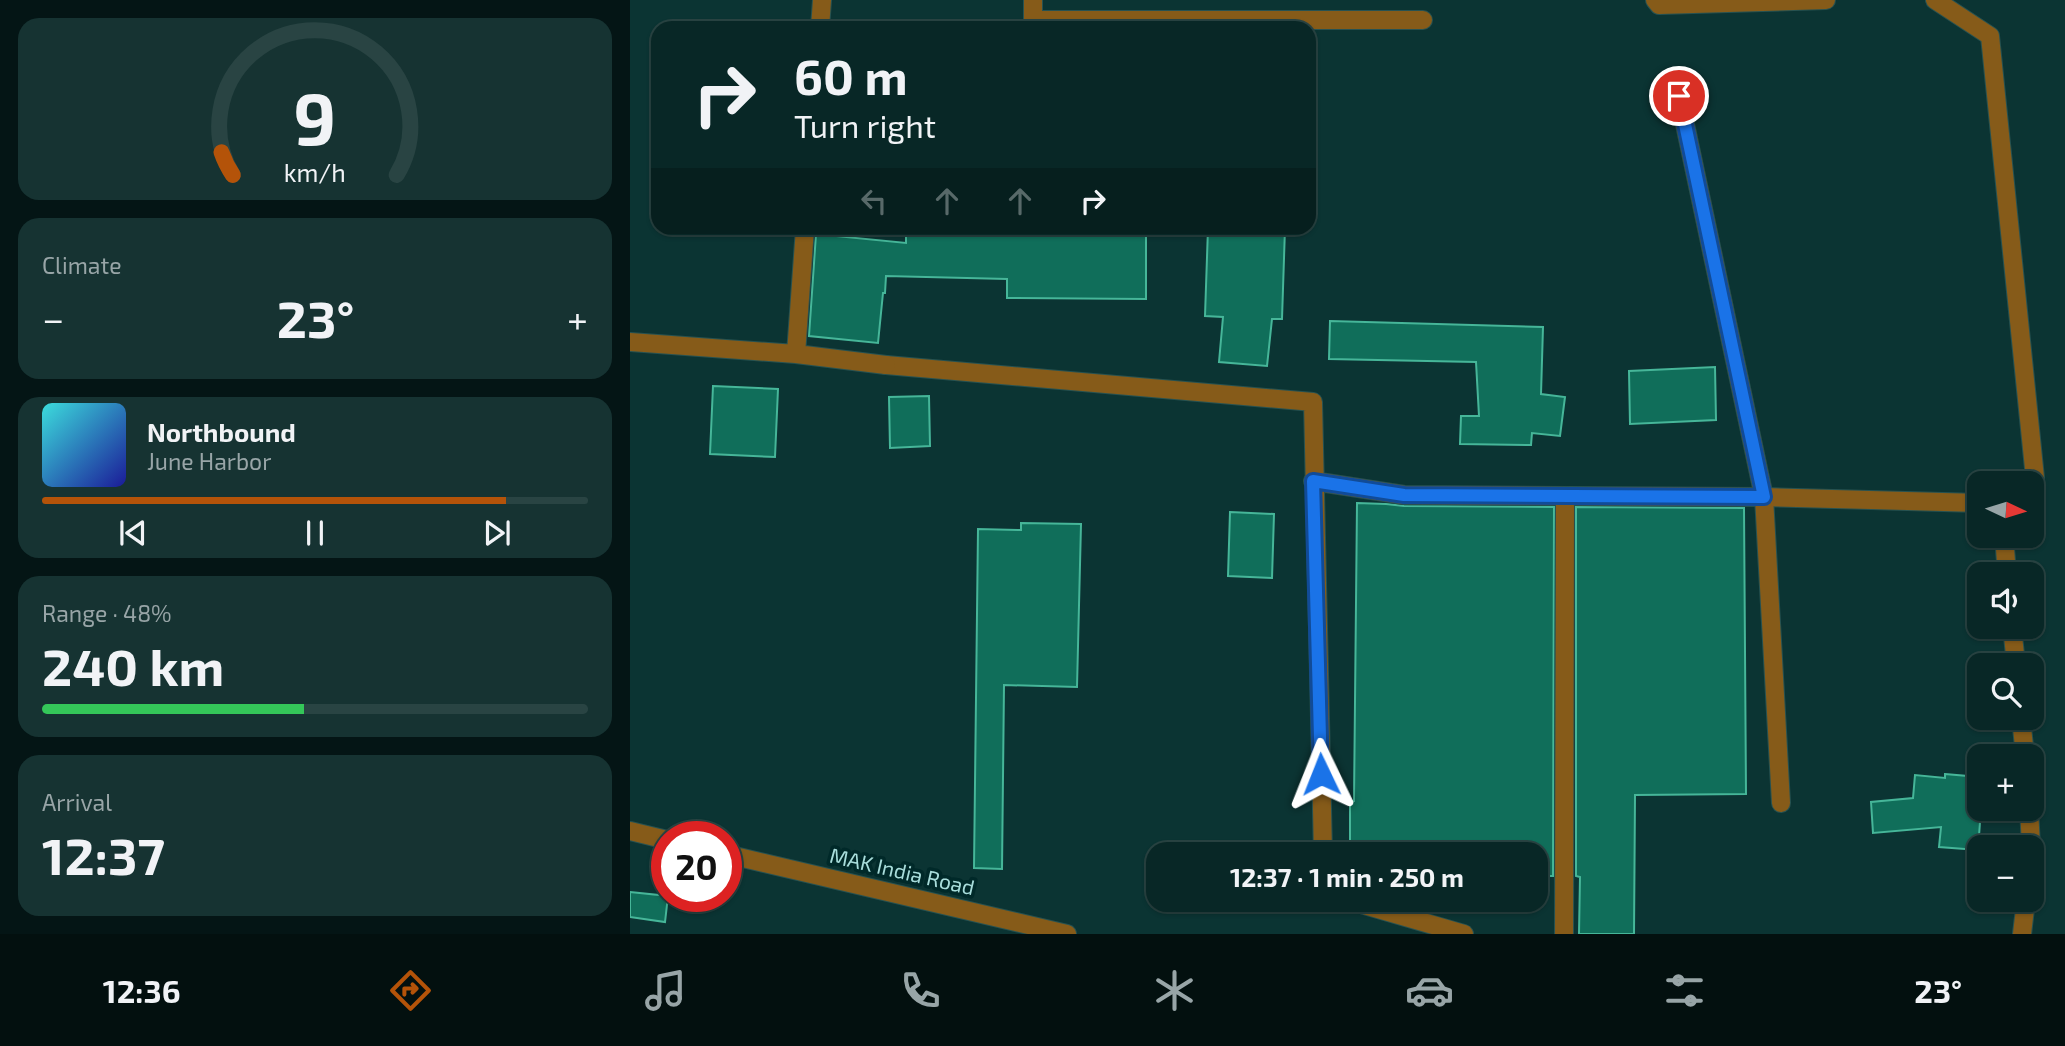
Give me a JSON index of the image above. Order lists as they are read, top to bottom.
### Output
{
  "streets": {
    "street": ["MAK India Road"]
  },
  "north": "right",
  "page": {
    "turn": ["60 m", "Turn right"],
    "tile": [
      "Climate",
      ["Range · 48%", "240 km"],
      ["Arrival", "12:37"]
    ],
    "heat": ["−", "23°", "+"],
    "song": ["Northbound", "June Harbor"],
    "map_buttons": ["+", "−"],
    "limit": "20",
    "trip": "12:37 · 1 min · 250 m",
    "tabs": ["12:36", "23°"],
    "gauge": ["9", "km/h"]
  }
}
